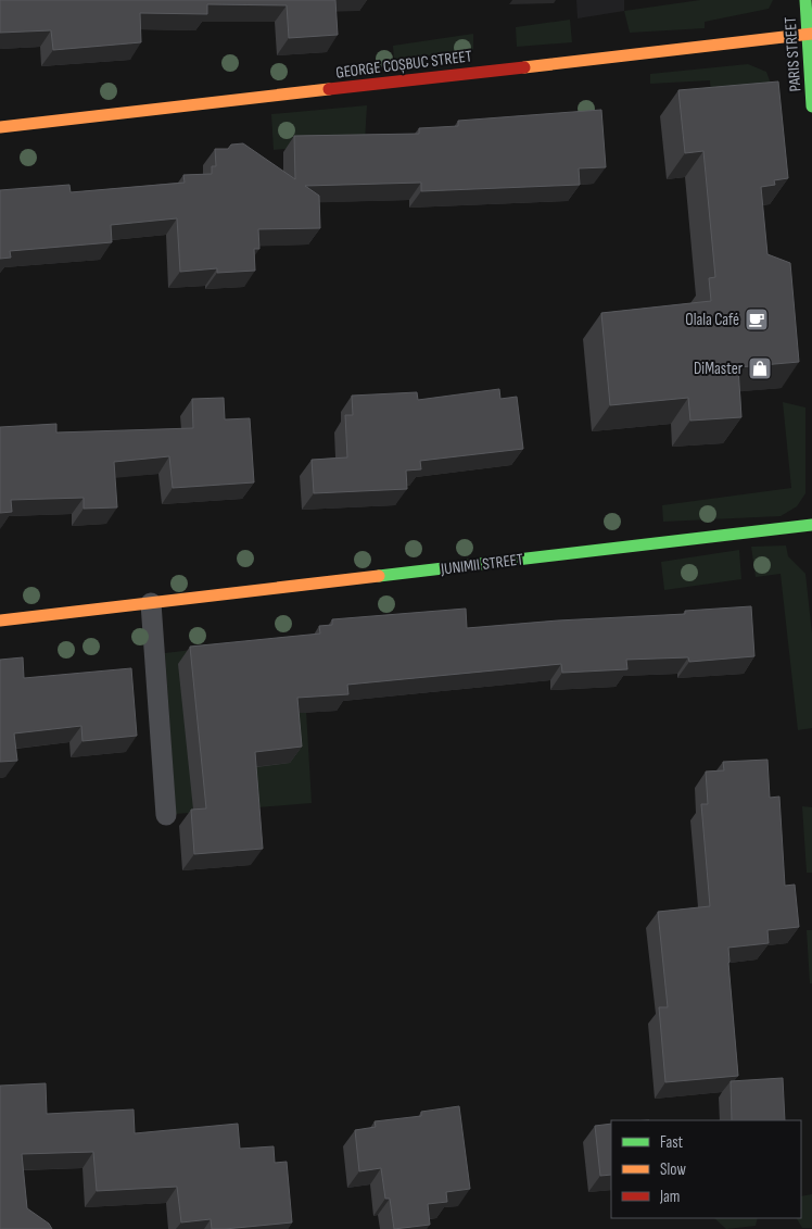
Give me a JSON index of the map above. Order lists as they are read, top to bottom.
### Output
{
  "streets": {
    "street": ["PARIS STREET", "GEORGE COȘBUC STREET", "JUNIMII STREET"]
  },
  "crossings": [
    ["PARIS STREET", "GEORGE COȘBUC STREET"]
  ],
  "places": {
    "cafe": ["Olala Café"],
    "shop": ["DiMaster"]
  },
  "legend": ["Fast", "Slow", "Jam"]
}
